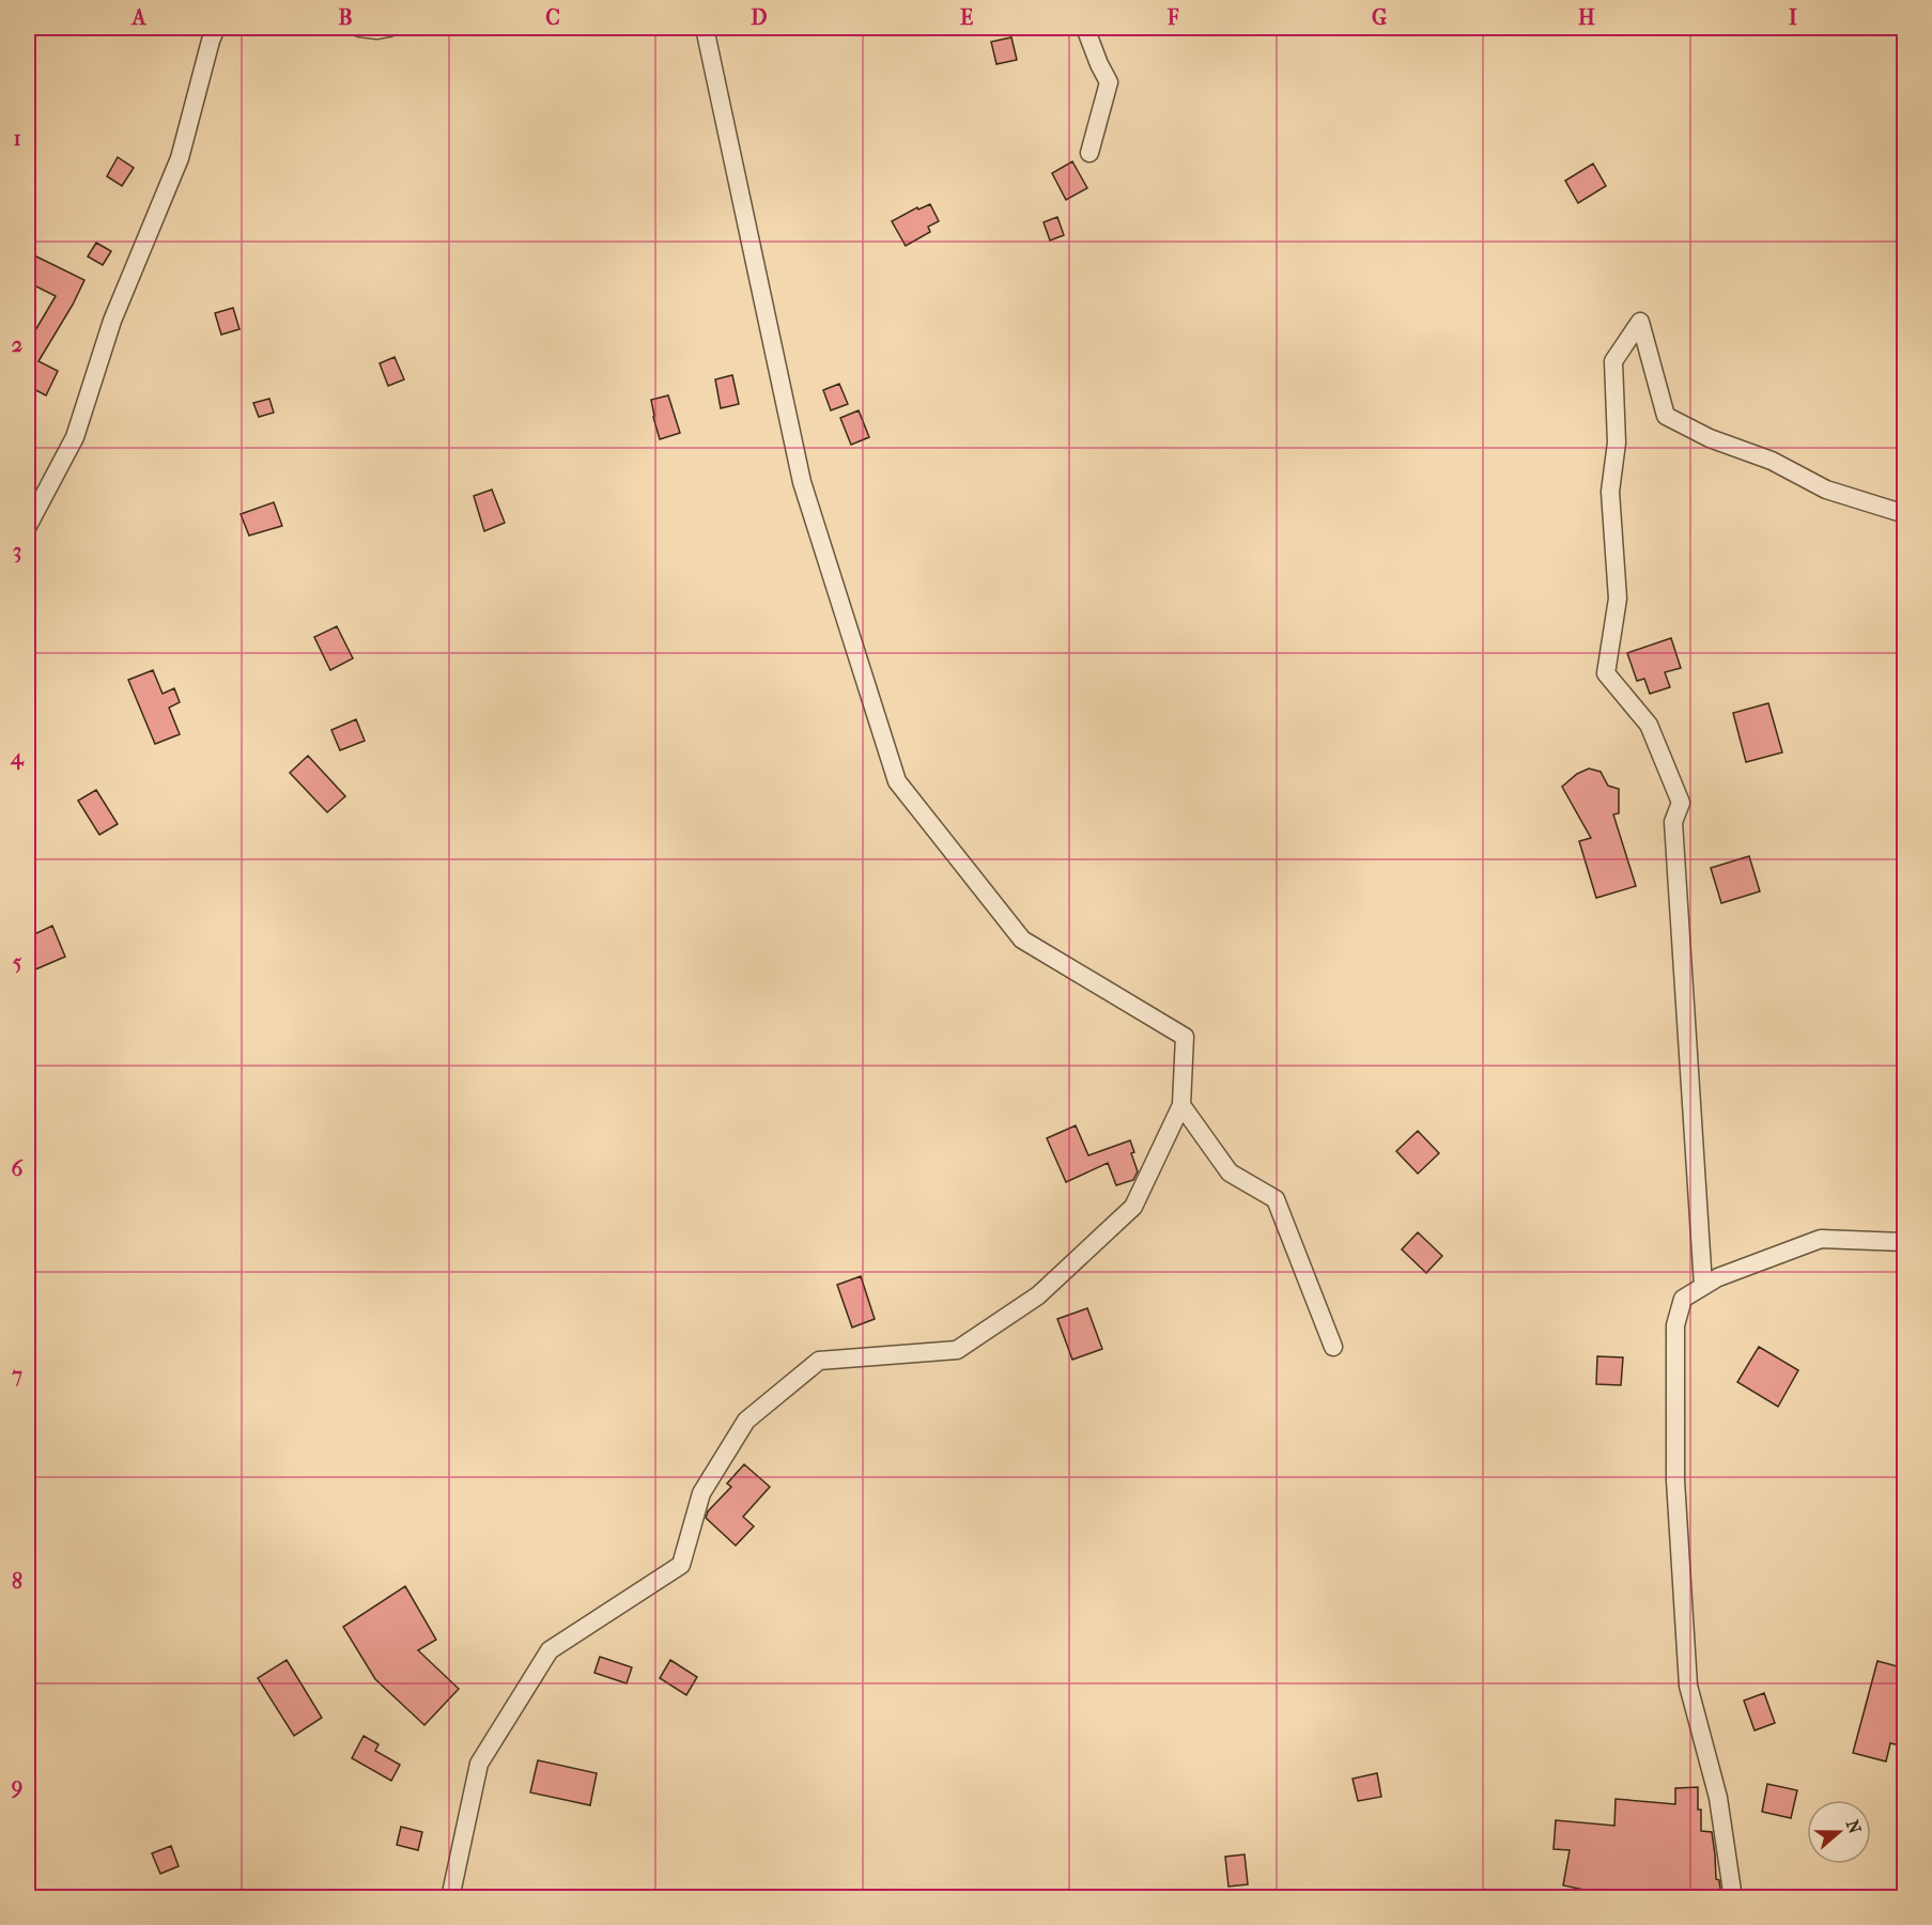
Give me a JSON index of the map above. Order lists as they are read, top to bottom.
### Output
{
  "north": "right",
  "grid": {
    "columns": [
      "A",
      "B",
      "C",
      "D",
      "E",
      "F",
      "G",
      "H",
      "I"
    ],
    "rows": [
      "1",
      "2",
      "3",
      "4",
      "5",
      "6",
      "7",
      "8",
      "9"
    ]
  }
}
